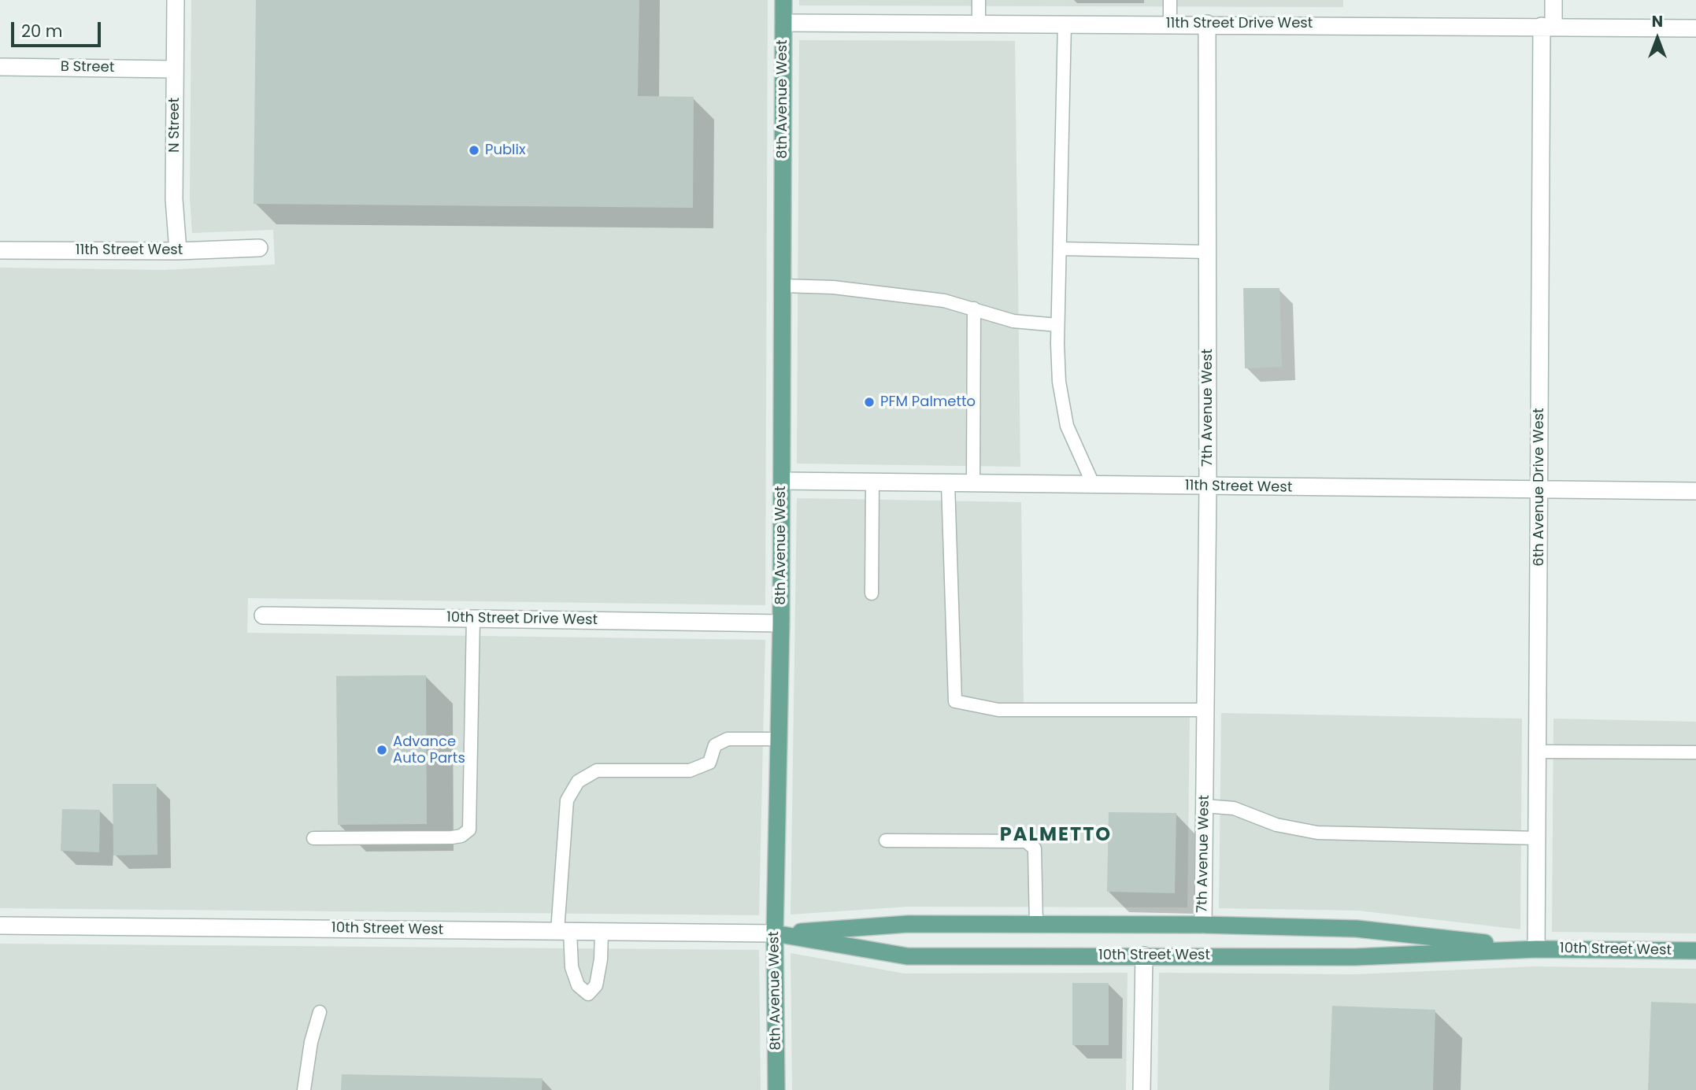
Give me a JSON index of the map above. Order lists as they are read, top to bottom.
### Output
{
  "streets": {
    "main road": ["8th Avenue West", "10th Street West"],
    "street": [
      "11th Street Drive West",
      "B Street",
      "N Street",
      "11th Street West",
      "7th Avenue West",
      "6th Avenue Drive West",
      "10th Street Drive West"
    ]
  },
  "crossings": [
    ["11th Street Drive West", "8th Avenue West"],
    ["11th Street Drive West", "7th Avenue West"],
    ["11th Street Drive West", "6th Avenue Drive West"],
    ["B Street", "N Street"],
    ["8th Avenue West", "11th Street West"],
    ["8th Avenue West", "10th Street Drive West"],
    ["8th Avenue West", "10th Street West"],
    ["N Street", "11th Street West"],
    ["11th Street West", "7th Avenue West"],
    ["11th Street West", "6th Avenue Drive West"],
    ["7th Avenue West", "10th Street West"],
    ["6th Avenue Drive West", "10th Street West"]
  ],
  "districts": ["PALMETTO"],
  "places": ["Publix", "PFM Palmetto", "Advance Auto Parts"],
  "scale_bar": "20 m",
  "north": "top"
}
